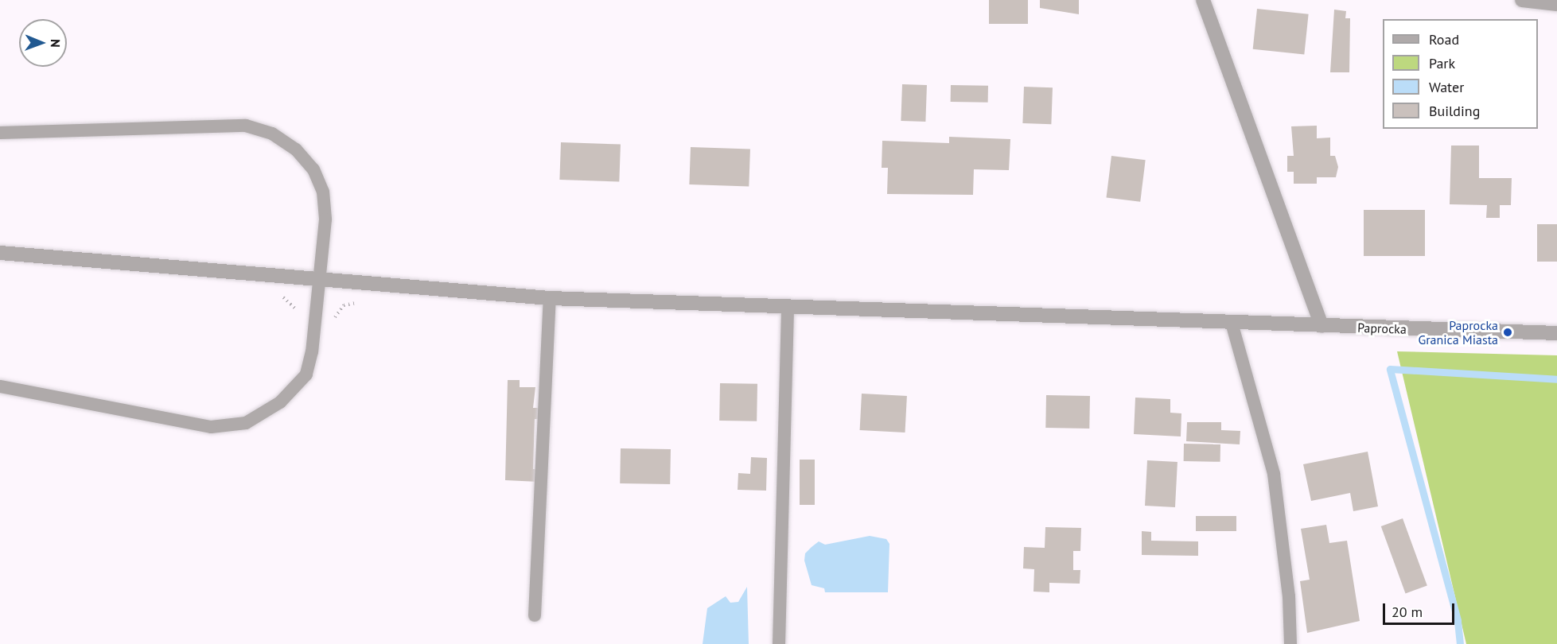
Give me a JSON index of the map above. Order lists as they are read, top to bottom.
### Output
{
  "streets": {
    "street": ["Paprocka"]
  },
  "places": ["Paprocka Granica Miasta"],
  "legend": [
    "Road",
    "Park",
    "Water",
    "Building"
  ],
  "scale_bar": "20 m",
  "north": "right"
}
